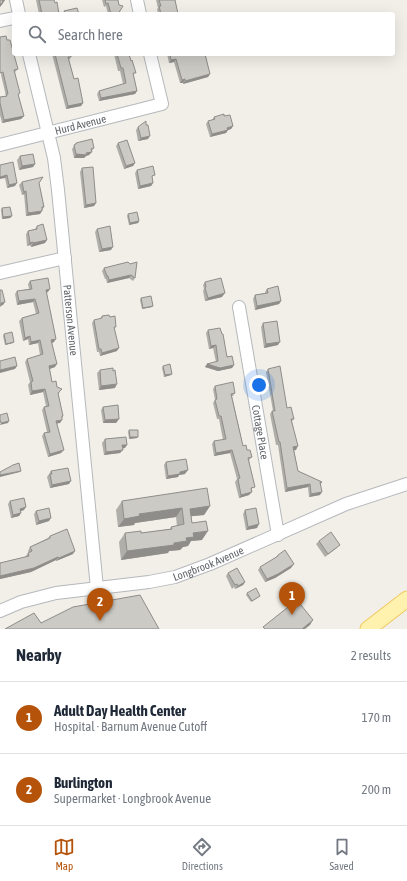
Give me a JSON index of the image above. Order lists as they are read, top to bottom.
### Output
{
  "streets": {
    "street": [
      "Hurd Avenue",
      "Patterson Avenue",
      "Cottage Place",
      "Longbrook Avenue"
    ]
  },
  "crossings": [
    ["Hurd Avenue", "Patterson Avenue"],
    ["Patterson Avenue", "Longbrook Avenue"],
    ["Cottage Place", "Longbrook Avenue"]
  ],
  "page": {
    "search": "Search here",
    "pins": ["1", "2"],
    "heading": ["Nearby", "2 results"],
    "list": [
      {
        "mark": "1",
        "name": "Adult Day Health Center",
        "note": "Hospital · Barnum Avenue Cutoff",
        "value": "170 m"
      },
      {
        "mark": "2",
        "name": "Burlington",
        "note": "Supermarket · Longbrook Avenue",
        "value": "200 m"
      }
    ],
    "nav": ["Map", "Directions", "Saved"]
  }
}
